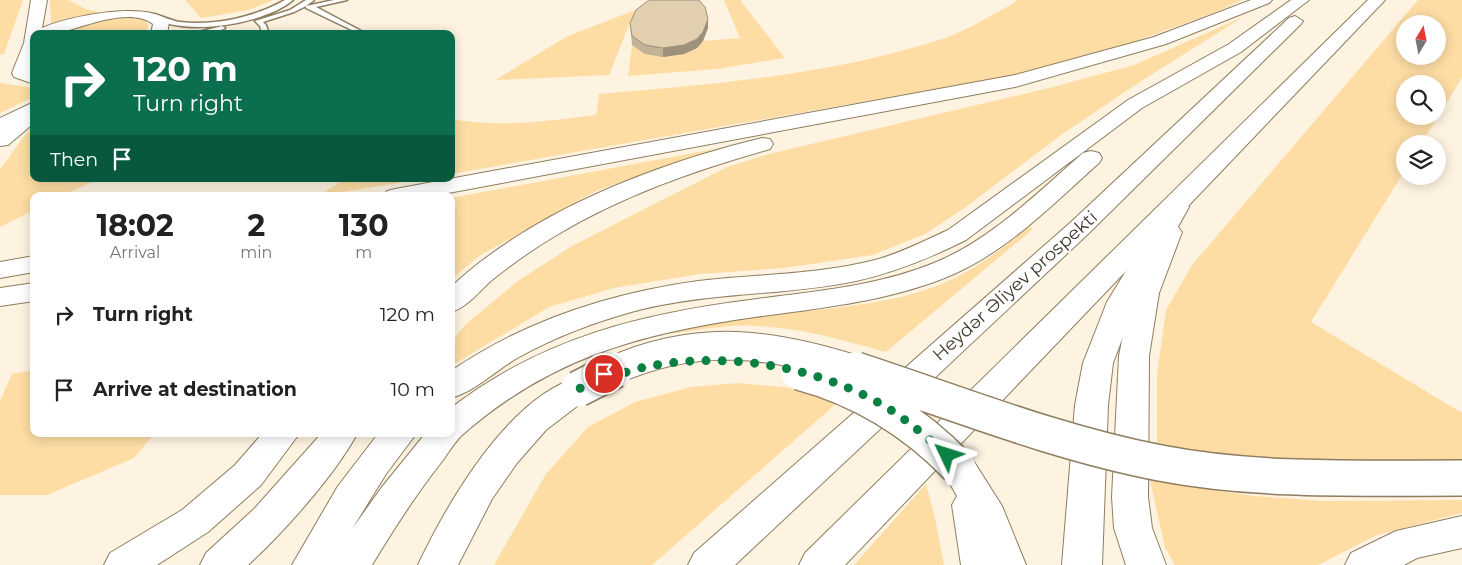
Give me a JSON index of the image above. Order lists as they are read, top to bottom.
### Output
{
  "streets": {
    "main road": ["Heydər Əliyev prospekti"]
  },
  "north": "top",
  "page": {
    "turn": ["120 m", "Turn right"],
    "then": "Then",
    "eta": [
      "18:02",
      "Arrival",
      "2",
      "min",
      "130",
      "m"
    ],
    "list": [
      {
        "name": "Turn right",
        "value": "120 m"
      },
      {
        "name": "Arrive at destination",
        "value": "10 m"
      }
    ]
  }
}
